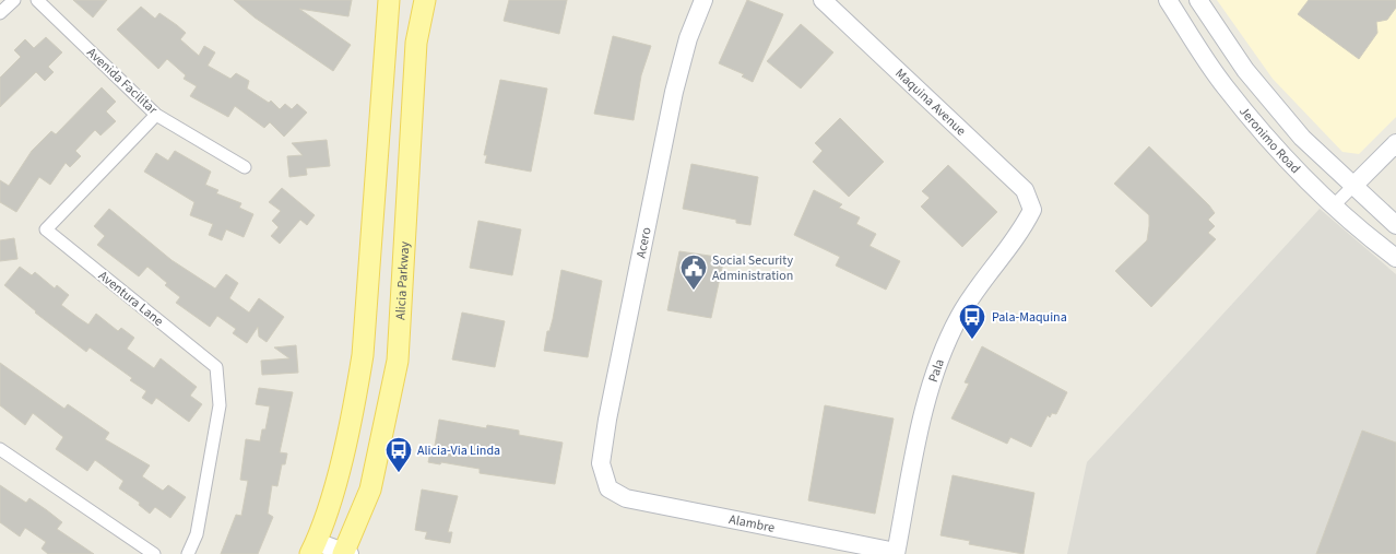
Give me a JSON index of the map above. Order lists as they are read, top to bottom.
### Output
{
  "streets": {
    "main road": ["Alicia Parkway"],
    "street": [
      "Avenida Facilitar",
      "Maquina Avenue",
      "Jeronimo Road",
      "Acero",
      "Aventura Lane",
      "Pala",
      "Alambre"
    ]
  },
  "crossings": [
    ["Avenida Facilitar", "Aventura Lane"],
    ["Maquina Avenue", "Pala"],
    ["Acero", "Alambre"],
    ["Pala", "Alambre"]
  ],
  "places": {
    "public building": ["Social Security Administration"],
    "bus stop": ["Pala-Maquina", "Alicia-Via Linda"]
  }
}
